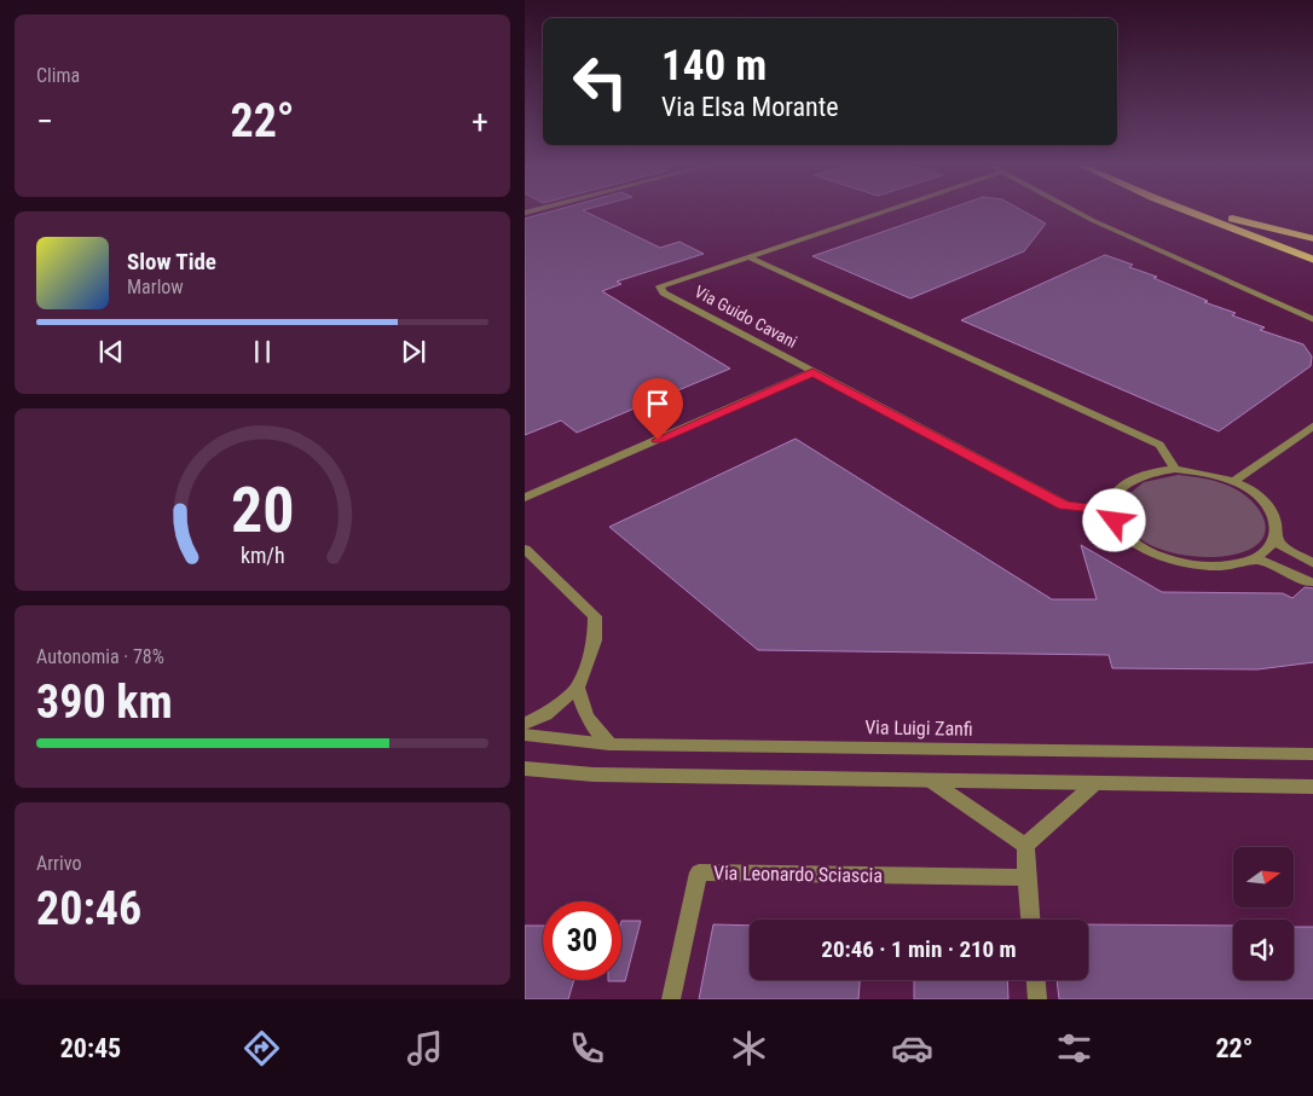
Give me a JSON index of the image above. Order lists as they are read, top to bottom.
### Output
{
  "streets": {
    "street": ["Via Guido Cavani", "Via Luigi Zanfi", "Via Leonardo Sciascia"]
  },
  "north": "right",
  "page": {
    "tile": [
      "Clima",
      ["Autonomia · 78%", "390 km"],
      ["Arrivo", "20:46"]
    ],
    "turn": ["140 m", "Via Elsa Morante"],
    "heat": ["−", "22°", "+"],
    "song": ["Slow Tide", "Marlow"],
    "limit": "30",
    "trip": "20:46 · 1 min · 210 m",
    "tabs": ["20:45", "22°"],
    "gauge": ["20", "km/h"]
  }
}
